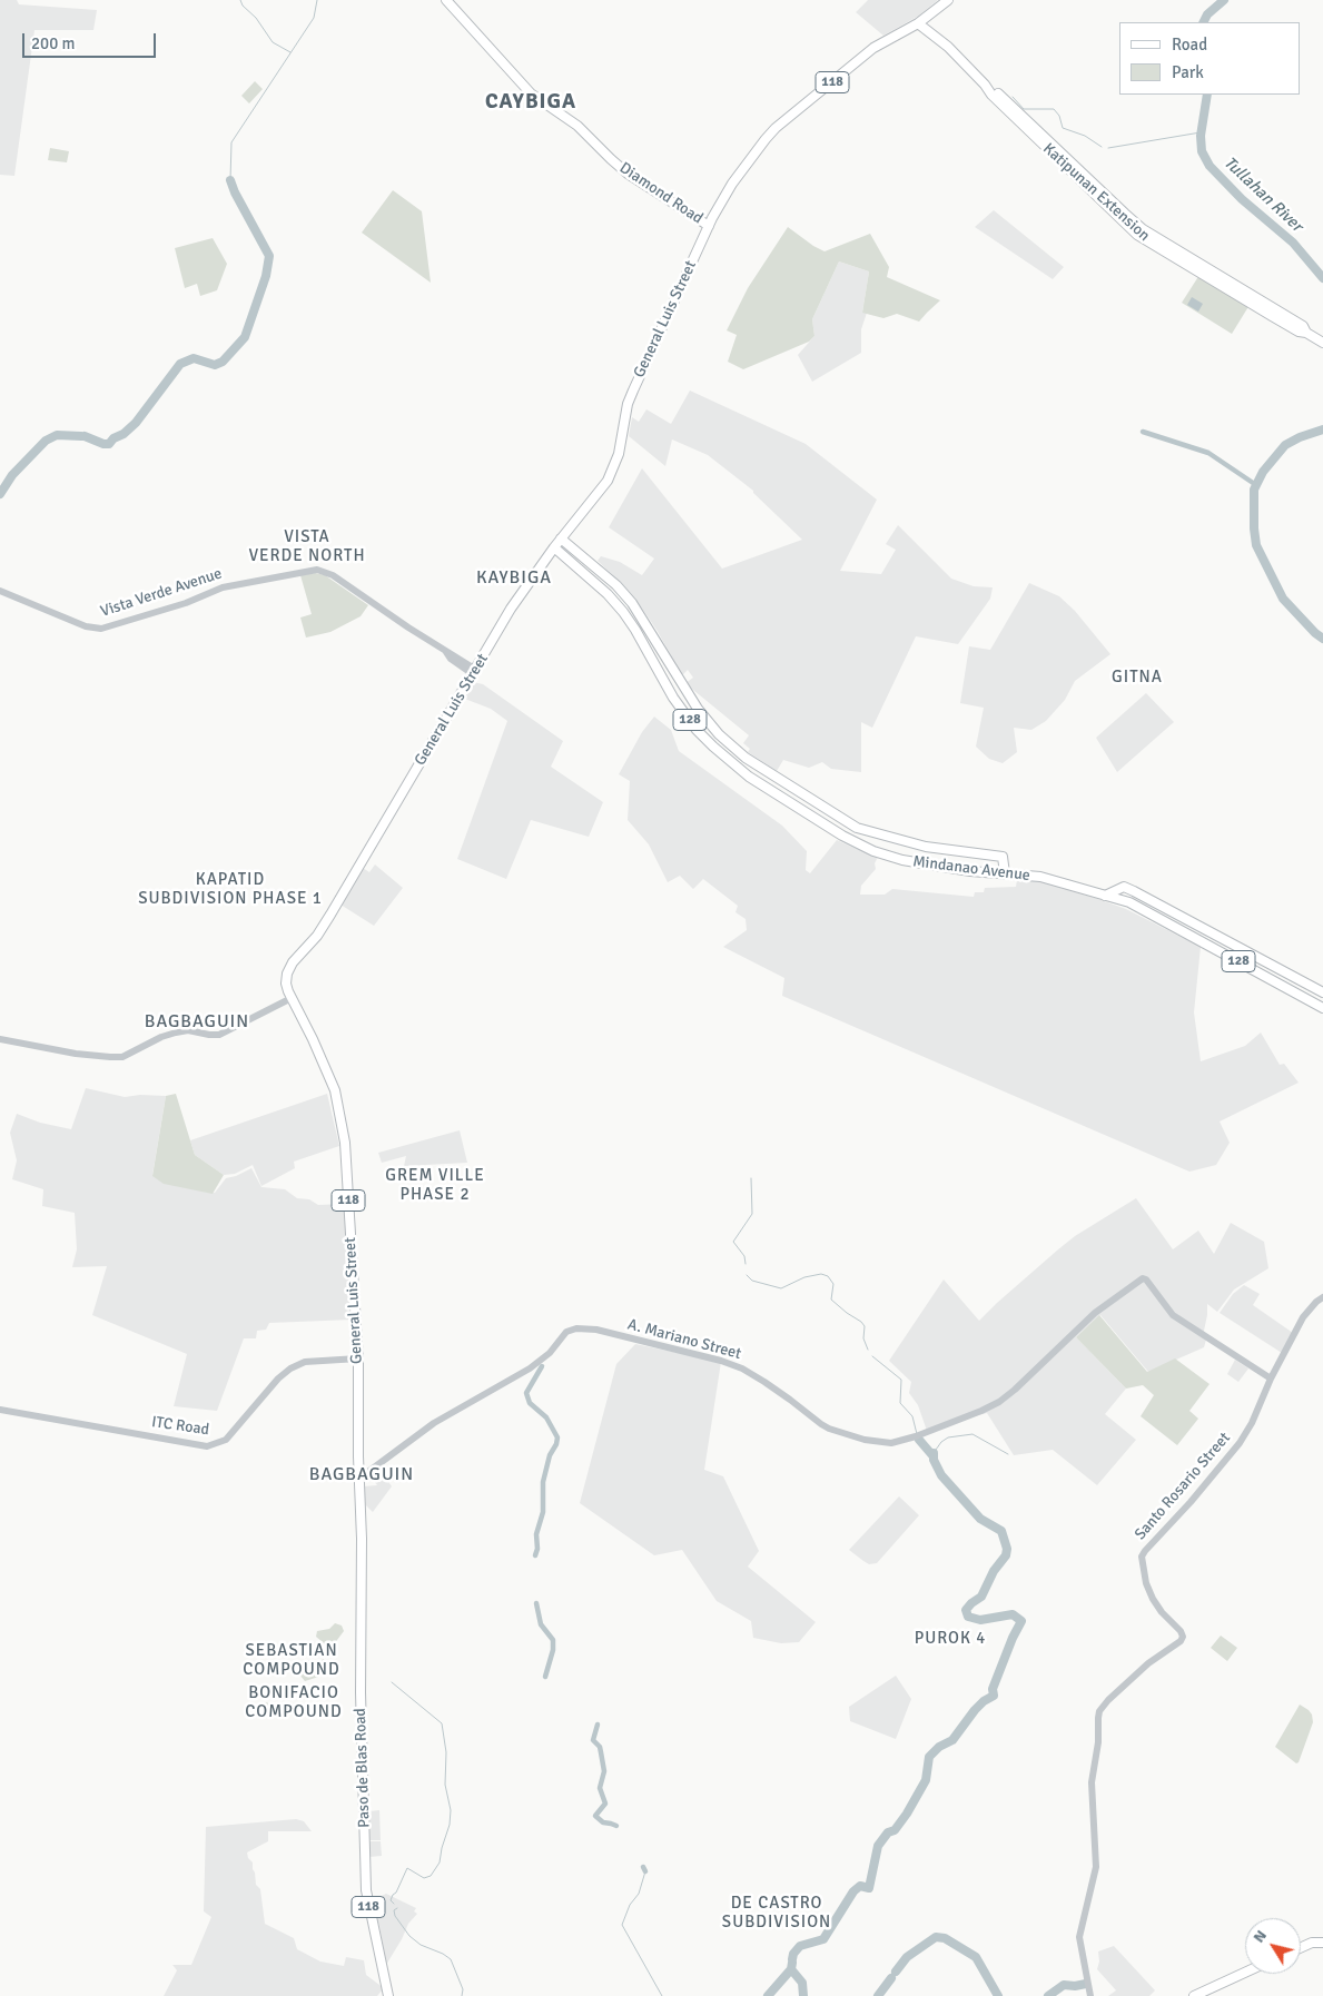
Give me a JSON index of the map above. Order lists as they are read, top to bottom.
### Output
{
  "streets": {
    "main road": [
      "118",
      "Katipunan Extension",
      "Diamond Road",
      "General Luis Street",
      "128",
      "Mindanao Avenue",
      "Paso de Blas Road"
    ],
    "street": [
      "Vista Verde Avenue",
      "A. Mariano Street",
      "ITC Road",
      "Santo Rosario Street"
    ]
  },
  "crossings": [
    ["Katipunan Extension", "General Luis Street"],
    ["Diamond Road", "General Luis Street"],
    ["General Luis Street", "Vista Verde Avenue"],
    ["General Luis Street", "Mindanao Avenue"],
    ["General Luis Street", "A. Mariano Street"],
    ["General Luis Street", "ITC Road"],
    ["General Luis Street", "Paso de Blas Road"],
    ["128", "Mindanao Avenue"],
    ["A. Mariano Street", "Santo Rosario Street"]
  ],
  "districts": [
    "CAYBIGA",
    "VISTA VERDE NORTH",
    "KAYBIGA",
    "GITNA",
    "KAPATID SUBDIVISION PHASE 1",
    "BAGBAGUIN",
    "GREM VILLE PHASE 2",
    "BAGBAGUIN",
    "PUROK 4",
    "SEBASTIAN COMPOUND",
    "BONIFACIO COMPOUND",
    "DE CASTRO SUBDIVISION"
  ],
  "water": ["Tullahan River"],
  "legend": ["Road", "Park"],
  "scale_bar": "200 m",
  "north": "top left"
}
